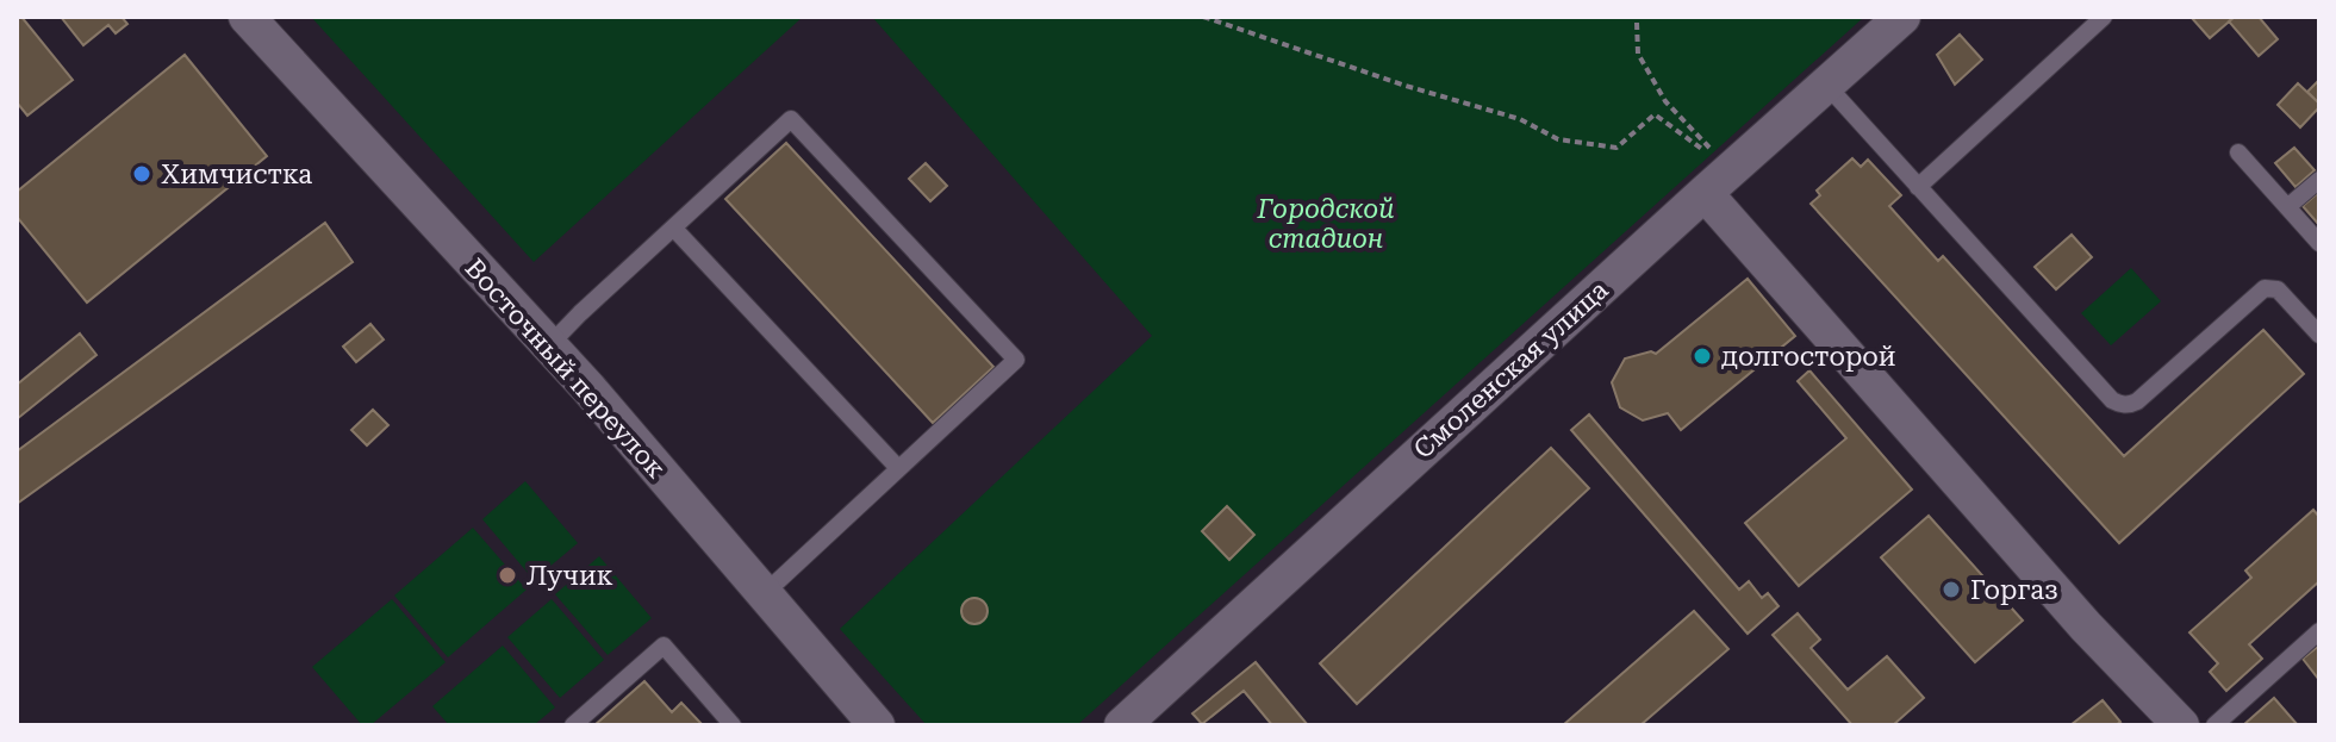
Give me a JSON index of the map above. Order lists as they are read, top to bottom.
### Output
{
  "streets": {
    "street": ["Восточный переулок", "Смоленская улица"]
  },
  "parks": ["Городской стадион"],
  "places": [
    "Химчистка",
    "долгосторой",
    "Лучик",
    "Горгаз"
  ]
}
